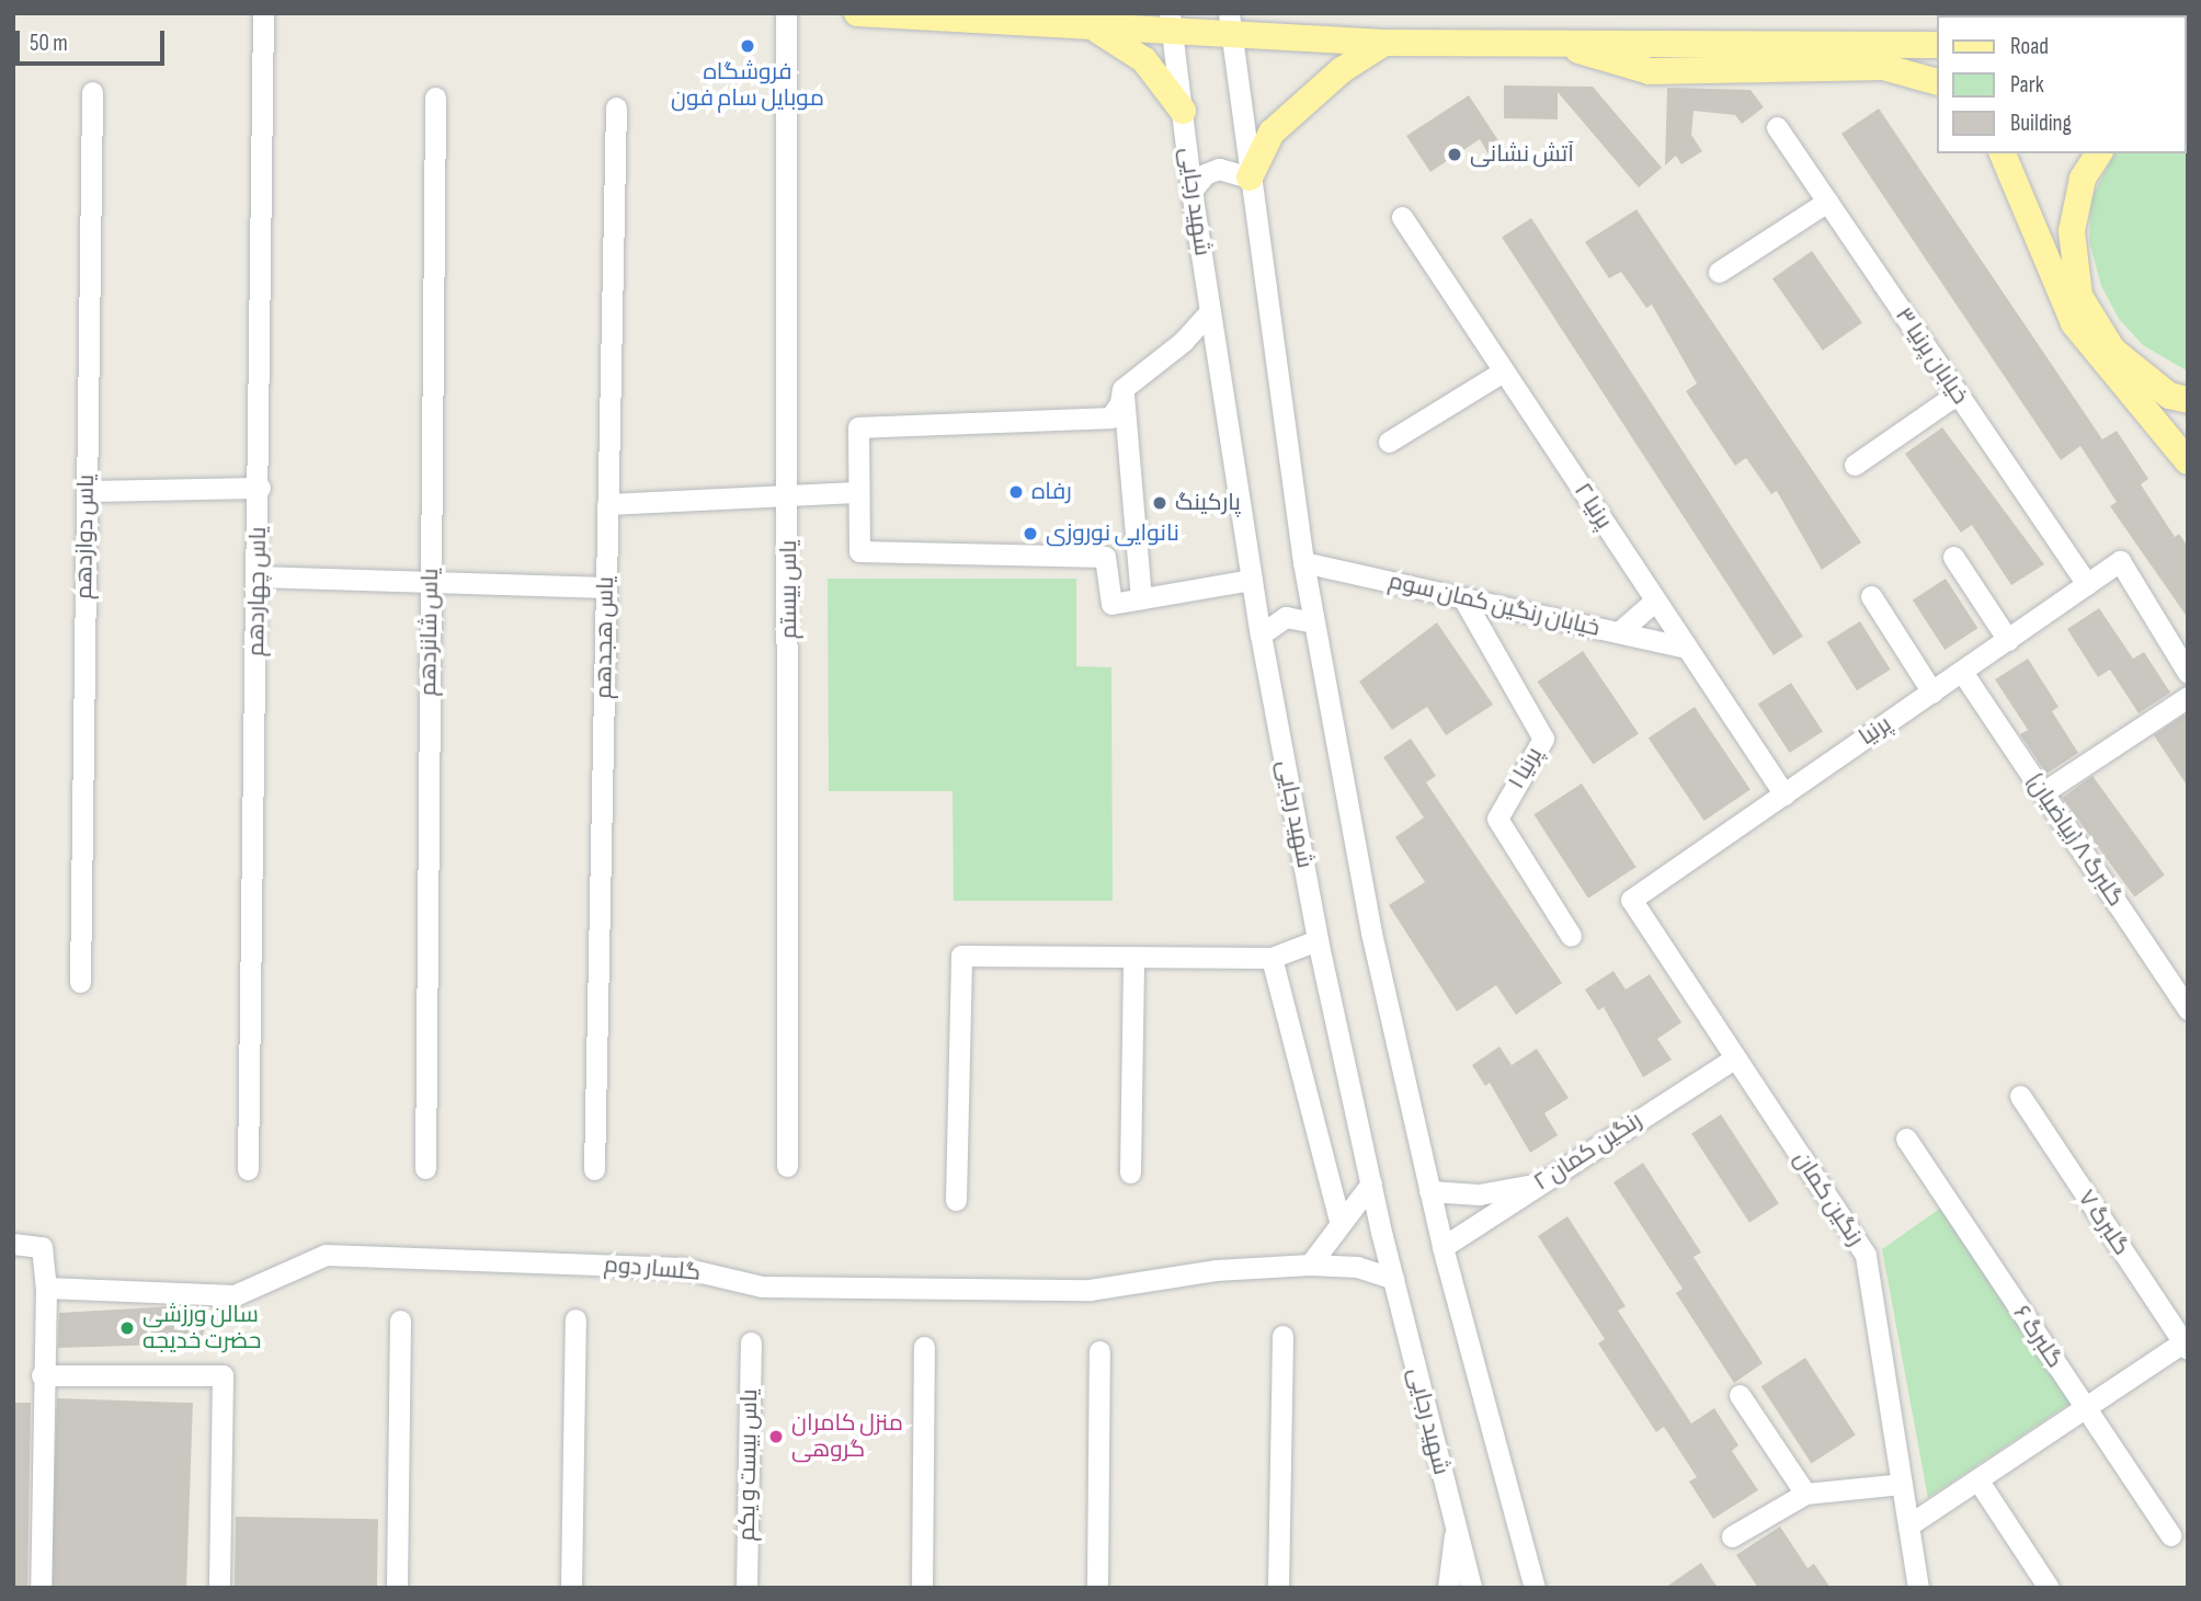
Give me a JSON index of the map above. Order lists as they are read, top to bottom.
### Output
{
  "streets": {
    "street": [
      "شهید رجایی",
      "خیابان پرنیا ۳",
      "پرنیا ۲",
      "یاس دوازدهم",
      "یاس بیستم",
      "یاس چهاردهم",
      "خیابان رنگین کمان سوم",
      "یاس شانزدهم",
      "یاس هجدهم",
      "پرنیا",
      "پرنیا ۱",
      "گلبرگ ۸ (بیاضیان)",
      "رنگین کمان ۲",
      "رنگین کمان",
      "گلبرگ ۷",
      "گلسار دوم",
      "گلبرگ ۶",
      "یاس بیست و یکم"
    ]
  },
  "crossings": [
    ["شهید رجایی", "گلسار دوم"],
    ["خیابان پرنیا ۳", "پرنیا"],
    ["پرنیا ۲", "خیابان رنگین کمان سوم"],
    ["پرنیا ۲", "پرنیا"],
    ["خیابان رنگین کمان سوم", "پرنیا ۱"],
    ["پرنیا", "گلبرگ ۸ (بیاضیان)"],
    ["پرنیا", "رنگین کمان"],
    ["رنگین کمان ۲", "رنگین کمان"]
  ],
  "places": [
    "فروشگاه موبایل سام فون",
    "آتش نشانی",
    "رفاه",
    "پارکینگ",
    "نانوایی نوروزی",
    "سالن ورزشی حضرت خدیجه",
    "منزل کامران گروهی"
  ],
  "legend": ["Road", "Park", "Building"],
  "scale_bar": "50 m"
}
